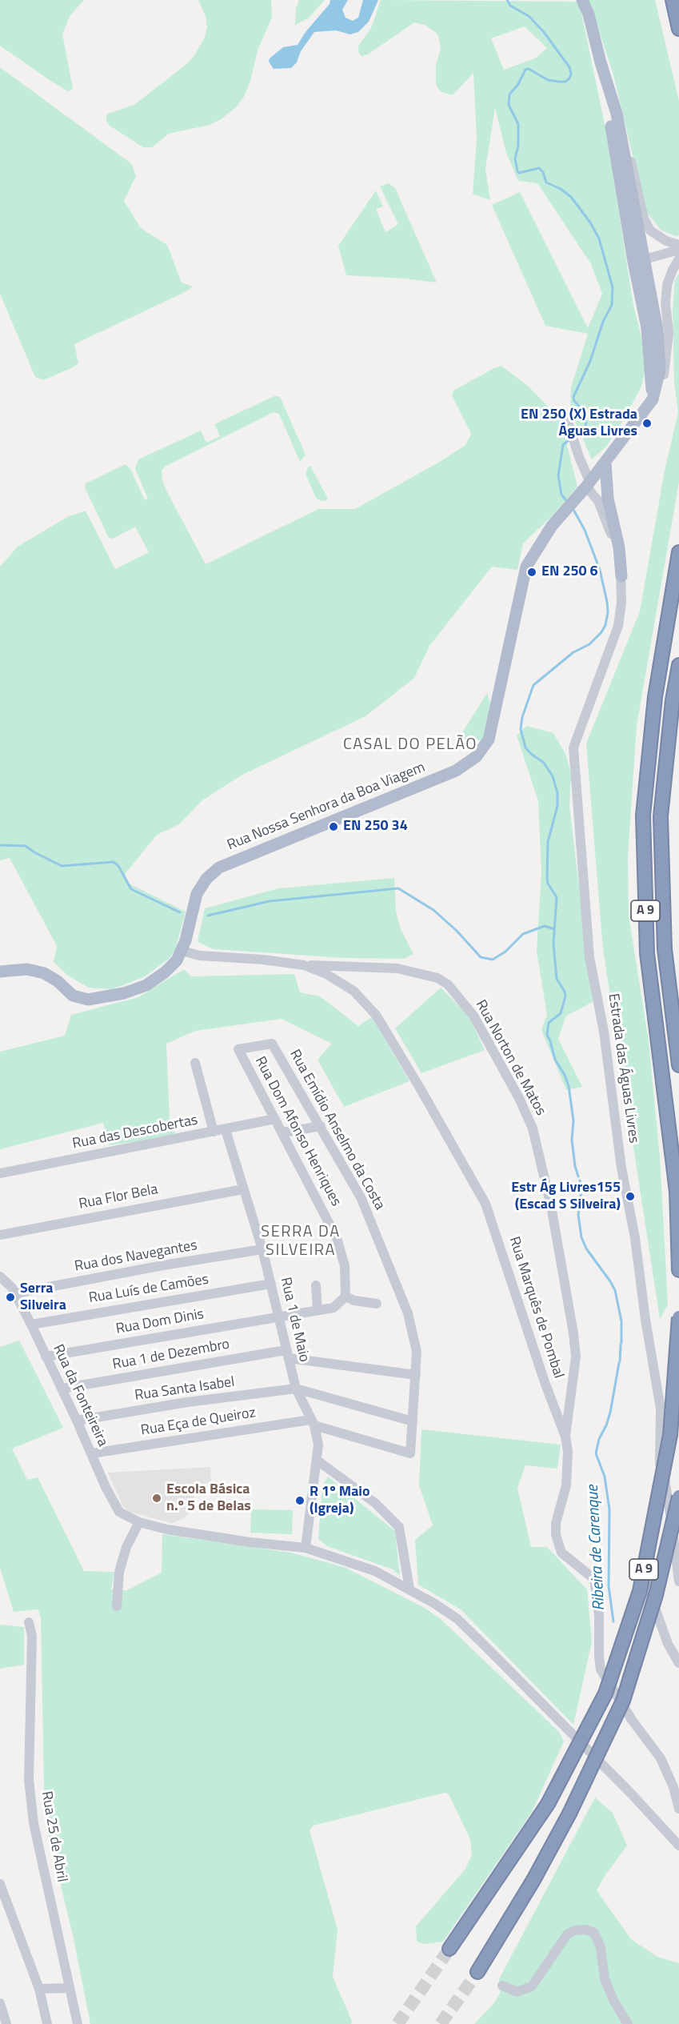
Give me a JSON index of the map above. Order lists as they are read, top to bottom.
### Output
{
  "streets": {
    "highway": ["A 9"],
    "main road": ["Rua Nossa Senhora da Boa Viagem"],
    "street": [
      "Rua Norton de Matos",
      "Estrada das Águas Livres",
      "Rua Emídio Anselmo da Costa",
      "Rua Dom Afonso Henriques",
      "Rua das Descobertas",
      "Rua Flor Bela",
      "Rua dos Navegantes",
      "Rua Luís de Camões",
      "Rua Marquês de Pombal",
      "Rua 1 de Maio",
      "Rua Dom Dinis",
      "Rua 1 de Dezembro",
      "Rua Santa Isabel",
      "Rua da Fonteireira",
      "Rua Eça de Queiroz",
      "Rua 25 de Abril"
    ]
  },
  "crossings": [
    ["Rua Nossa Senhora da Boa Viagem", "Estrada das Águas Livres"],
    ["Rua Nossa Senhora da Boa Viagem", "Rua Marquês de Pombal"],
    ["Rua Norton de Matos", "Rua Marquês de Pombal"],
    ["Rua Emídio Anselmo da Costa", "Rua Dom Afonso Henriques"],
    ["Rua Emídio Anselmo da Costa", "Rua 1 de Maio"],
    ["Rua Emídio Anselmo da Costa", "Rua 1 de Dezembro"],
    ["Rua Emídio Anselmo da Costa", "Rua Eça de Queiroz"],
    ["Rua Dom Afonso Henriques", "Rua das Descobertas"],
    ["Rua das Descobertas", "Rua 1 de Maio"],
    ["Rua Flor Bela", "Rua 1 de Maio"],
    ["Rua dos Navegantes", "Rua 1 de Maio"],
    ["Rua dos Navegantes", "Rua da Fonteireira"],
    ["Rua Luís de Camões", "Rua 1 de Maio"],
    ["Rua Luís de Camões", "Rua da Fonteireira"],
    ["Rua 1 de Maio", "Rua Dom Dinis"],
    ["Rua 1 de Maio", "Rua 1 de Dezembro"],
    ["Rua 1 de Maio", "Rua Santa Isabel"],
    ["Rua 1 de Maio", "Rua da Fonteireira"],
    ["Rua 1 de Maio", "Rua Eça de Queiroz"],
    ["Rua Dom Dinis", "Rua da Fonteireira"],
    ["Rua 1 de Dezembro", "Rua da Fonteireira"],
    ["Rua Santa Isabel", "Rua da Fonteireira"],
    ["Rua da Fonteireira", "Rua Eça de Queiroz"]
  ],
  "districts": ["CASAL DO PELÃO", "SERRA DA SILVEIRA"],
  "water": ["Ribeira de Carenque"],
  "places": [
    "EN 250 (X) Estrada Águas Livres",
    "EN 250 6",
    "EN 250 34",
    "Estr Ág Livres155 (Escad S Silveira)",
    "Serra Silveira",
    "Escola Básica n.º 5 de Belas",
    "R 1º Maio (Igreja)"
  ]
}
